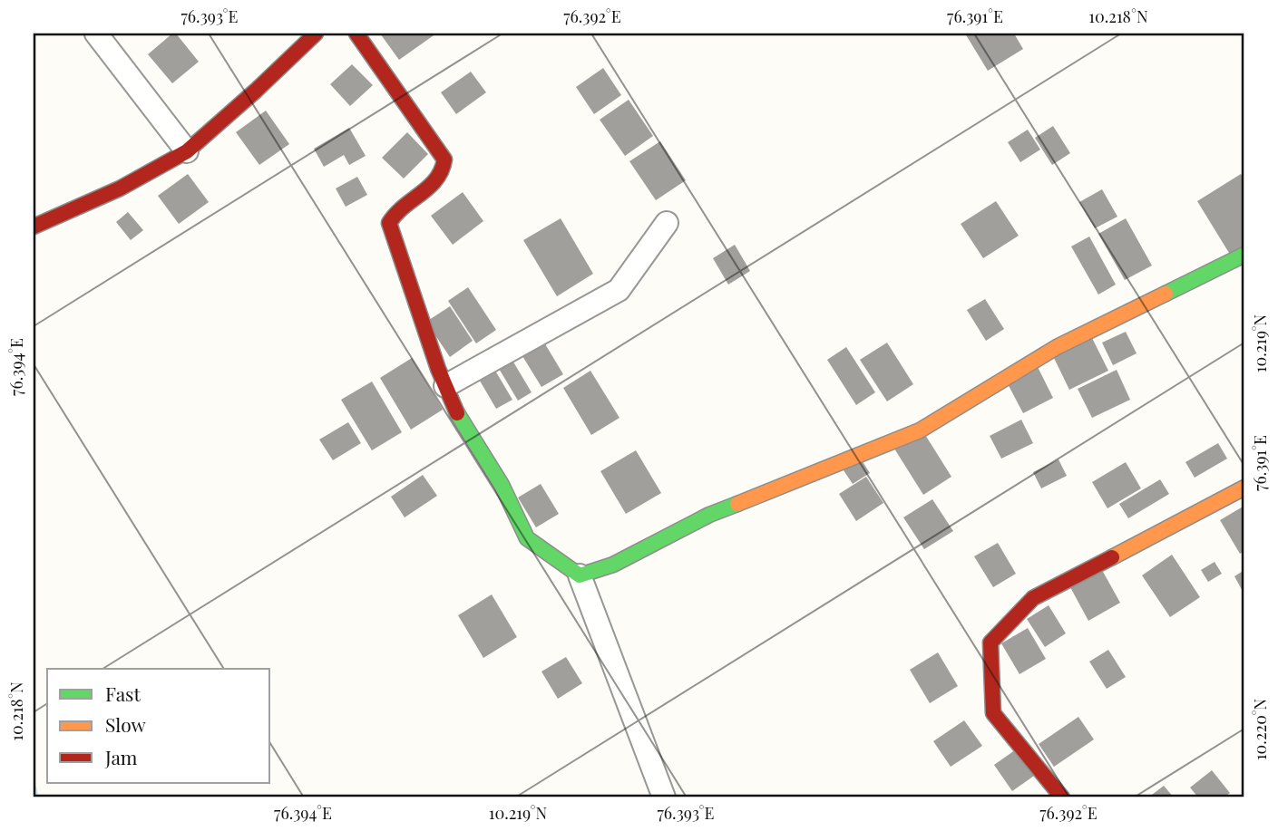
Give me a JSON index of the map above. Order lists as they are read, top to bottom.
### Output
{
  "legend": ["Fast", "Slow", "Jam"],
  "coordinates": [
    "76.393°E",
    "76.392°E",
    "76.391°E",
    "10.218°N",
    "10.219°N",
    "76.394°E",
    "10.220°N"
  ]
}
